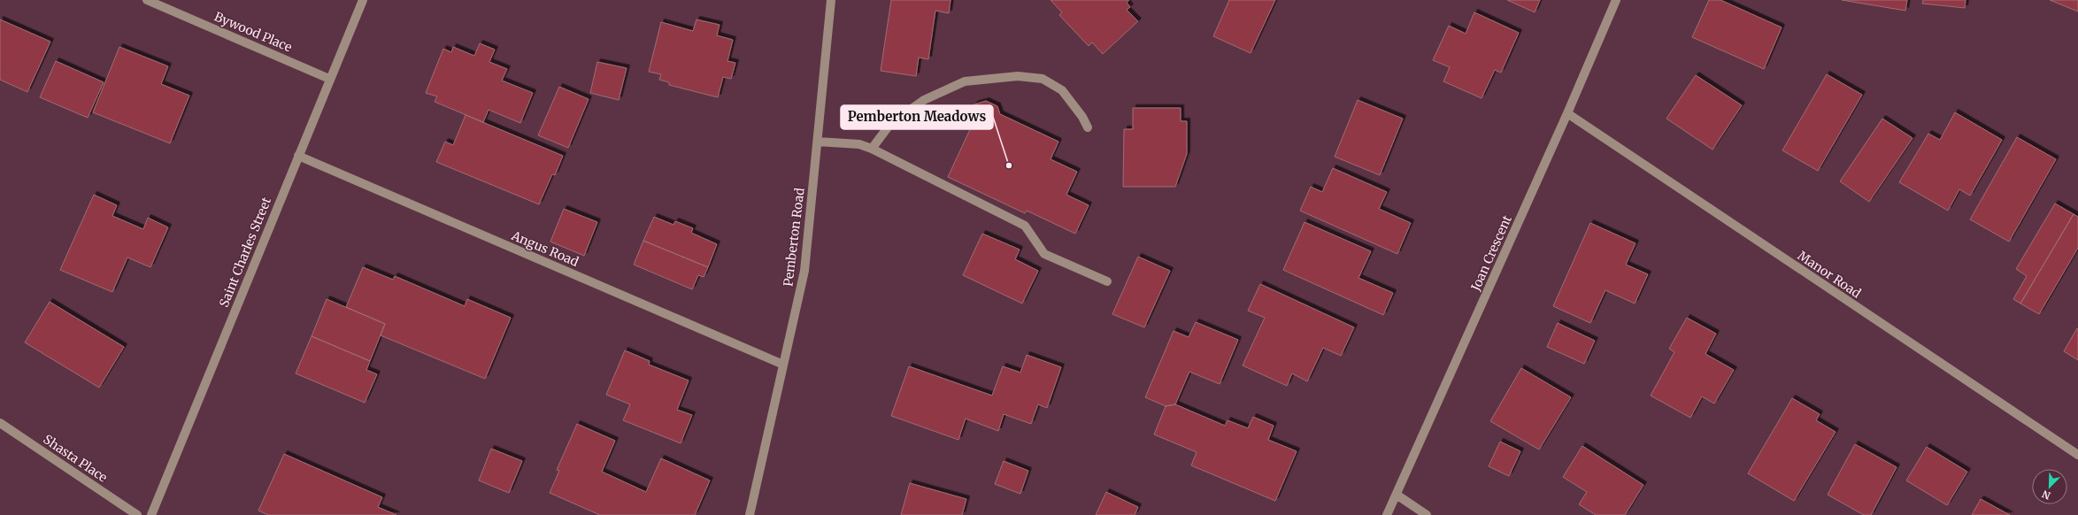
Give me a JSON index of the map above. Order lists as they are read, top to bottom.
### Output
{
  "streets": {
    "street": [
      "Bywood Place",
      "Pemberton Road",
      "Angus Road",
      "Saint Charles Street",
      "Joan Crescent",
      "Manor Road",
      "Shasta Place"
    ]
  },
  "crossings": [
    ["Bywood Place", "Saint Charles Street"],
    ["Pemberton Road", "Angus Road"],
    ["Angus Road", "Saint Charles Street"],
    ["Joan Crescent", "Manor Road"]
  ],
  "places": ["Pemberton Meadows"],
  "north": "bottom left"
}
